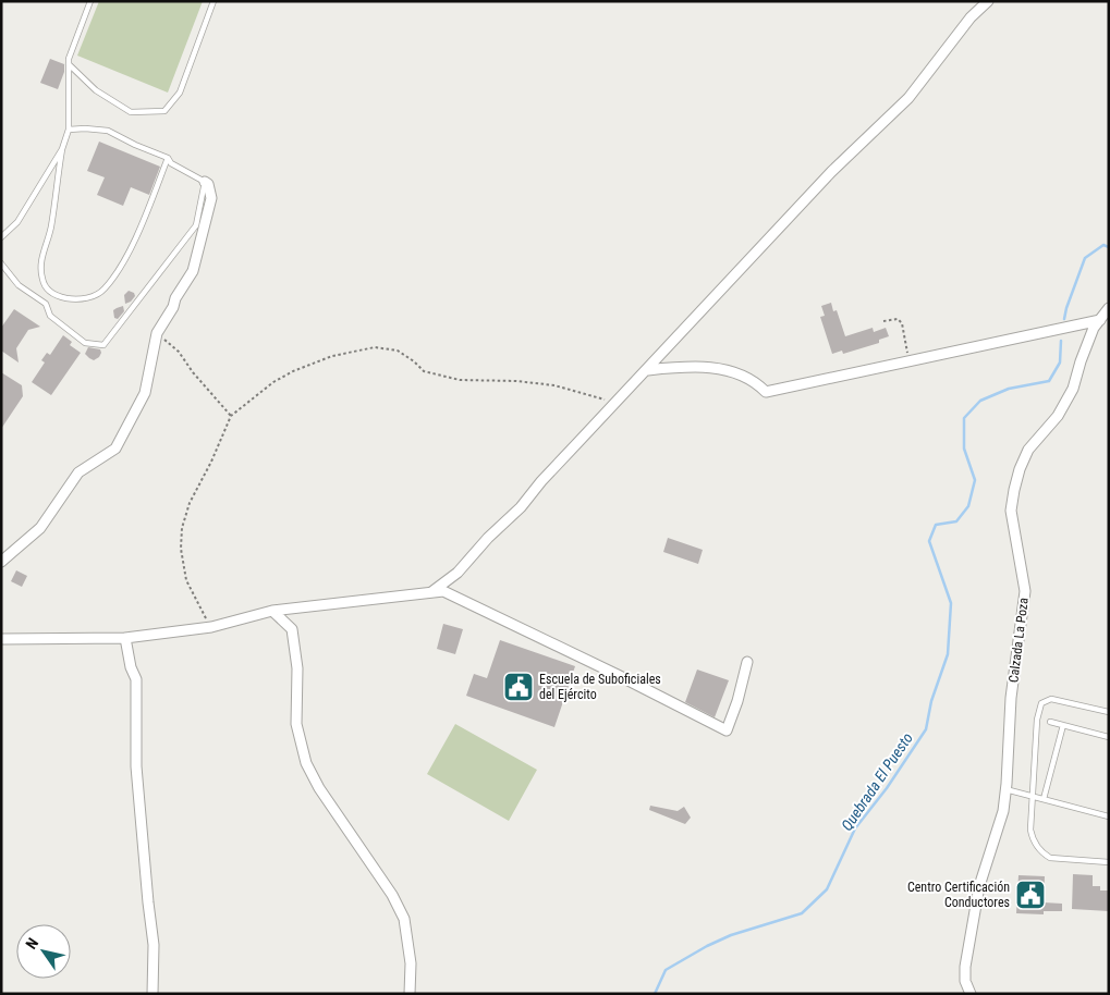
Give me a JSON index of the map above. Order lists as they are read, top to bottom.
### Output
{
  "streets": {
    "street": ["Calzada La Poza"]
  },
  "water": ["Quebrada El Puesto"],
  "places": {
    "public building": ["Escuela de Suboficiales del Ejército", "Centro Certificación Conductores"]
  },
  "north": "top left"
}
